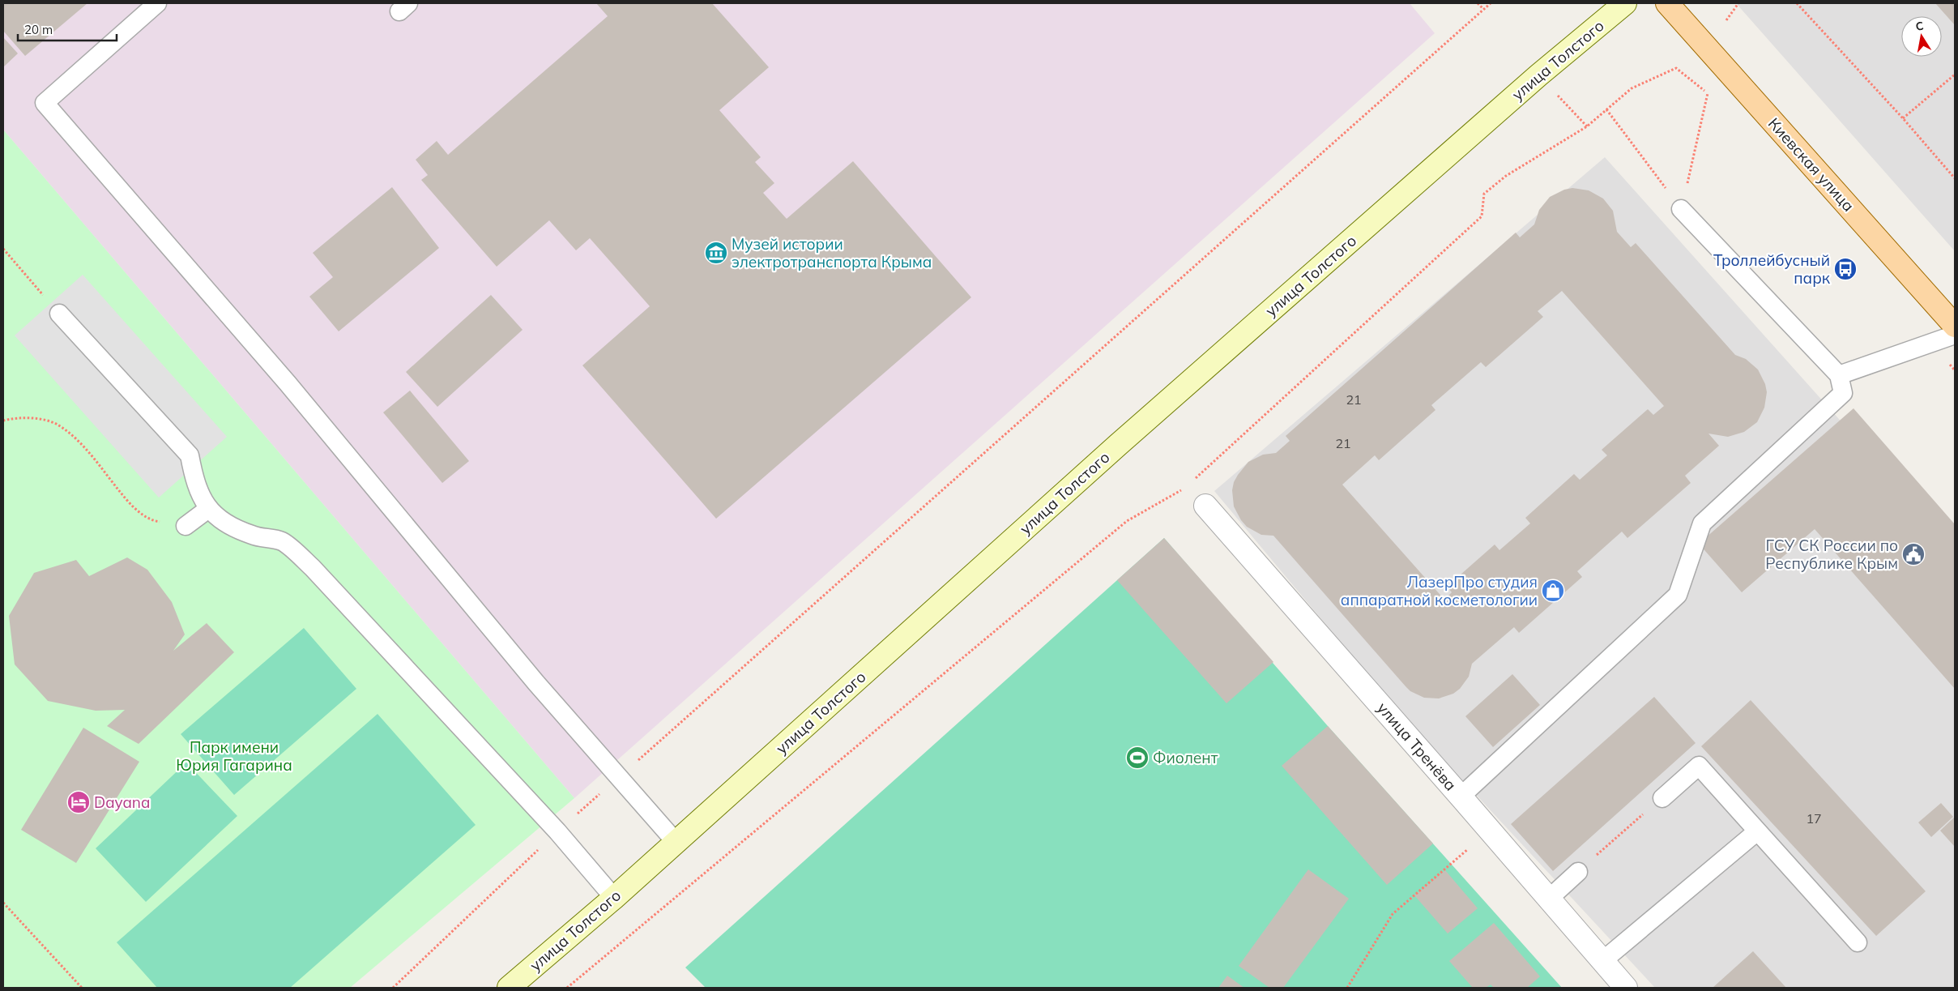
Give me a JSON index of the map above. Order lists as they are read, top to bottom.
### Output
{
  "streets": {
    "main road": ["улица Толстого", "Киевская улица"],
    "street": ["улица Тренёва"]
  },
  "parks": ["Парк имени Юрия Гагарина"],
  "places": {
    "museum": ["Музей истории электротранспорта Крыма"],
    "bus stop": ["Троллейбусный парк"],
    "public building": ["ГСУ СК России по Республике Крым"],
    "shop": ["ЛазерПро студия аппаратной косметологии"],
    "sports": ["Фиолент"],
    "hotel": ["Dayana"]
  },
  "house_numbers": ["21", "21", "17"],
  "scale_bar": "20 m",
  "north": "top"
}
